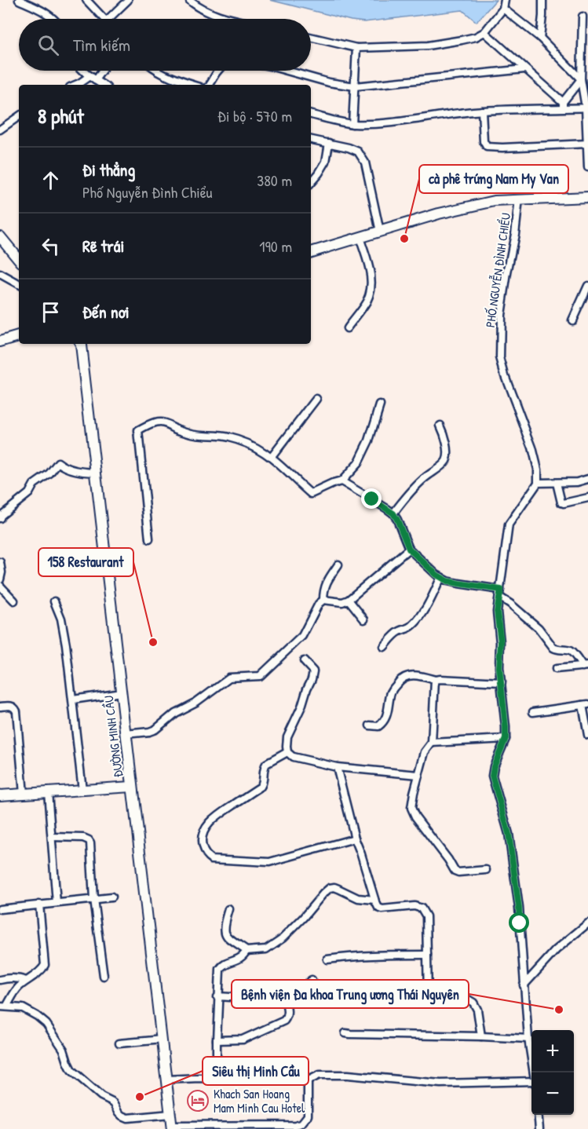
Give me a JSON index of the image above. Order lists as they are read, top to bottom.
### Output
{
  "streets": {
    "street": ["PHỐ NGUYỄN ĐÌNH CHIỂU", "ĐƯỜNG MINH CẦU"]
  },
  "places": {
    "other": [
      "cà phê trứng Nam My Van",
      "158 Restaurant",
      "Bệnh viện Đa khoa Trung ương Thái Nguyên",
      "Siêu thị Minh Cầu"
    ],
    "hotel": ["Khach San Hoang Mam Minh Cau Hotel"]
  },
  "page": {
    "search": "Tìm kiếm",
    "heading": ["8 phút", "Đi bộ · 570 m"],
    "list": [
      ["Đi thẳng", "Phố Nguyễn Đình Chiểu", "380 m"],
      ["Rẽ trái", "190 m"],
      "Đến nơi"
    ],
    "map_buttons": ["+", "−"]
  }
}
